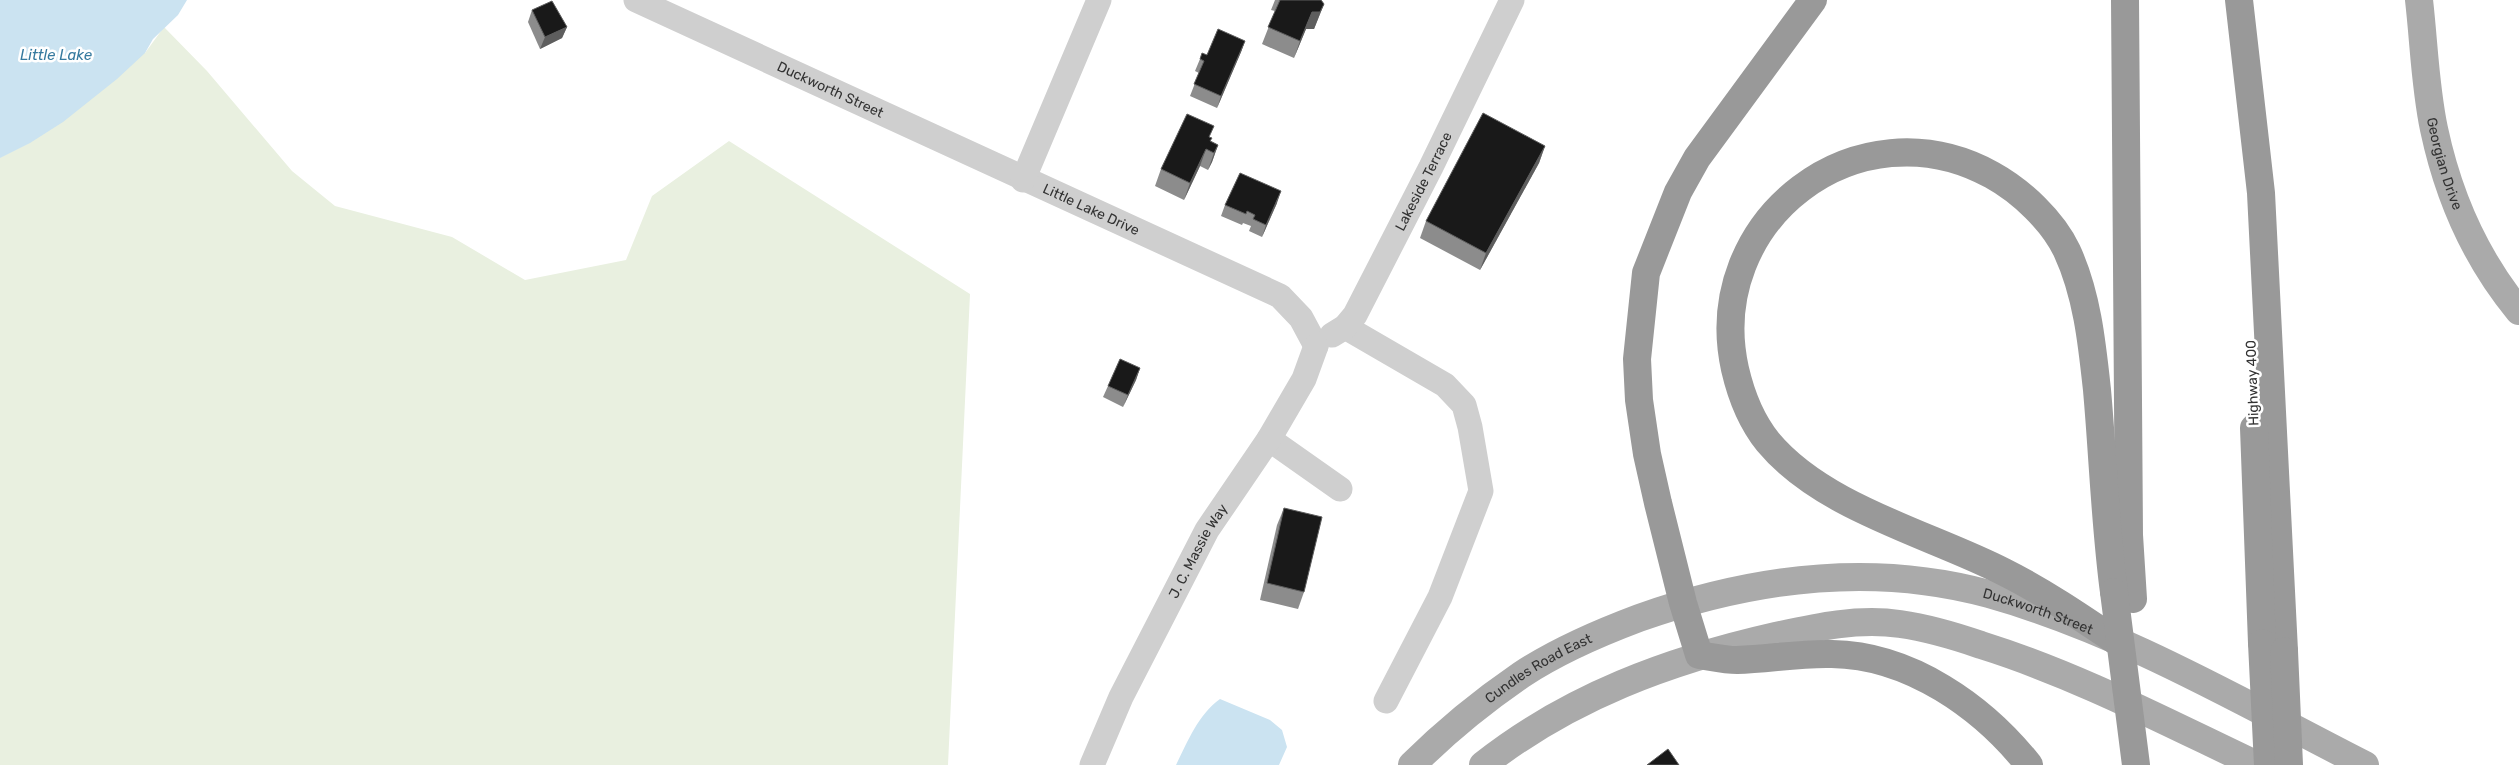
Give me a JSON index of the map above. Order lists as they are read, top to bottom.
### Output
{
  "streets": {
    "highway": ["Highway 400"],
    "main road": ["Duckworth Street", "Georgian Drive", "Cundles Road East"],
    "street": ["Lakeside Terrace", "Little Lake Drive", "J. C. Massie Way"]
  },
  "crossings": [
    ["Duckworth Street", "Little Lake Drive"],
    ["Duckworth Street", "Cundles Road East"],
    ["Lakeside Terrace", "Little Lake Drive"],
    ["Lakeside Terrace", "J. C. Massie Way"],
    ["Little Lake Drive", "J. C. Massie Way"]
  ],
  "water": ["Little Lake"]
}
